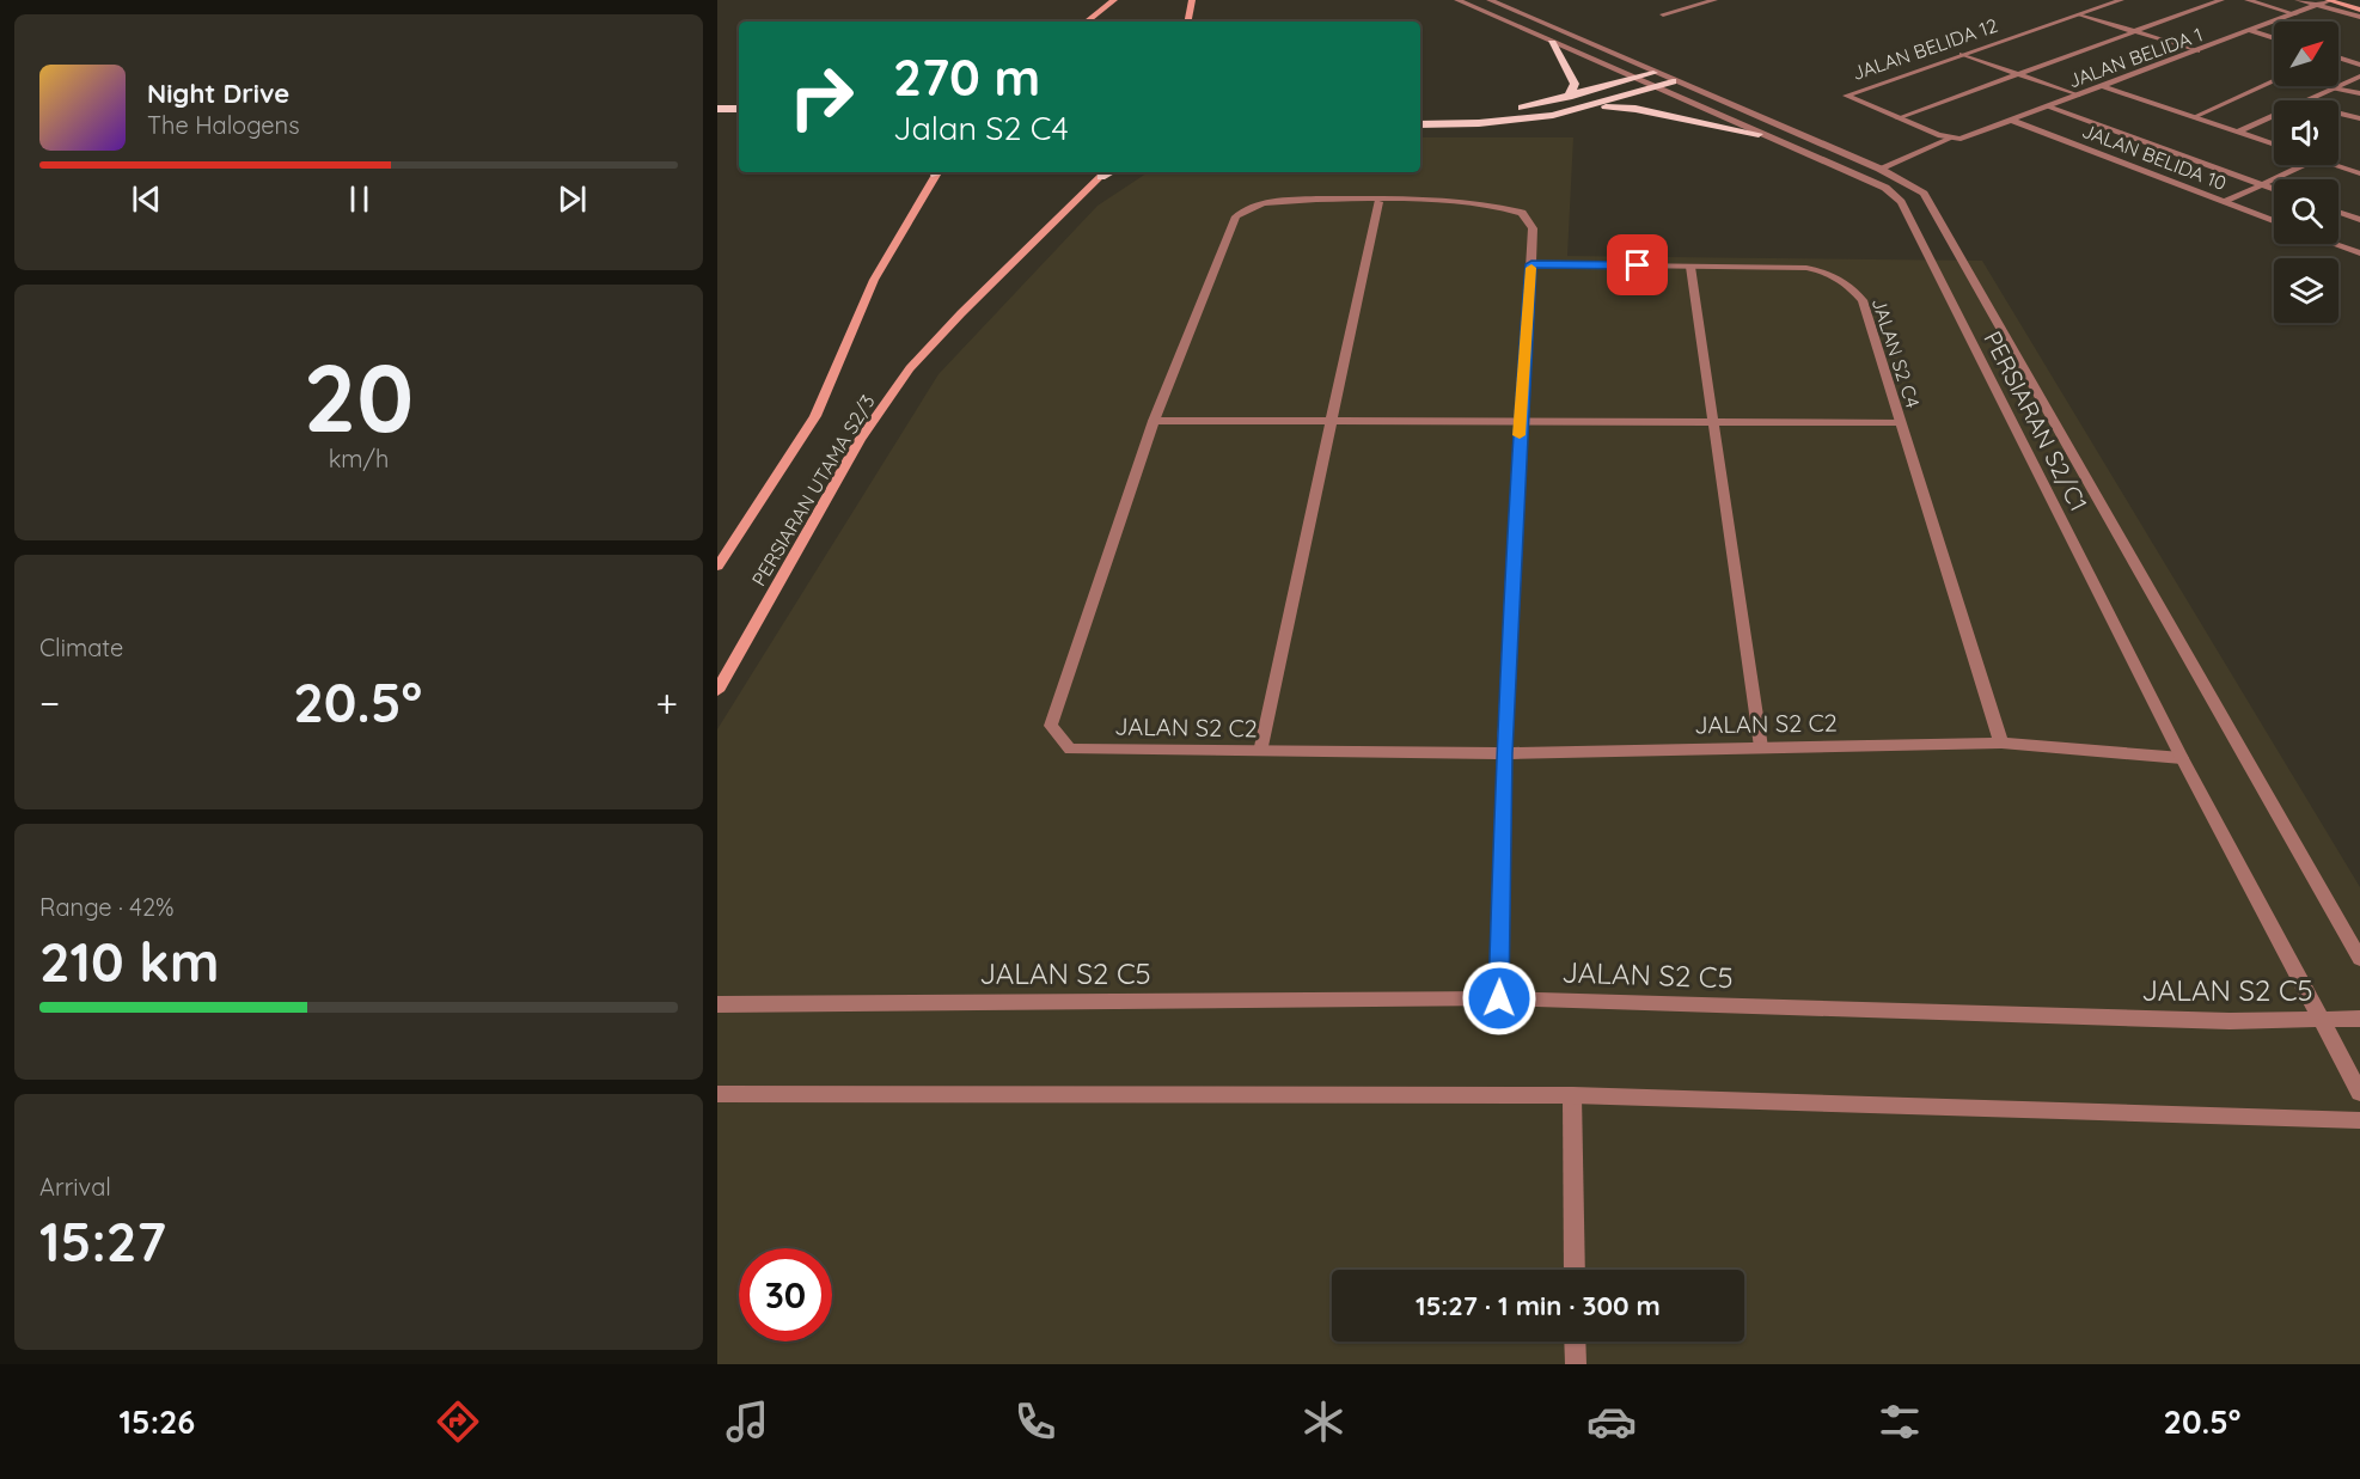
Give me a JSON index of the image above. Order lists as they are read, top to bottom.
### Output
{
  "streets": {
    "main road": ["PERSIARAN UTAMA S2/3"],
    "street": [
      "JALAN BELIDA 12",
      "JALAN BELIDA 1",
      "JALAN BELIDA 10",
      "JALAN S2 C4",
      "PERSIARAN S2/C1",
      "JALAN S2 C2",
      "JALAN S2 C5"
    ]
  },
  "crossings": [
    ["JALAN BELIDA 12", "JALAN BELIDA 1"],
    ["JALAN BELIDA 1", "JALAN BELIDA 10"],
    ["JALAN BELIDA 1", "PERSIARAN S2/C1"],
    ["JALAN S2 C4", "JALAN S2 C2"],
    ["PERSIARAN S2/C1", "JALAN S2 C2"],
    ["PERSIARAN S2/C1", "JALAN S2 C5"]
  ],
  "north": "top right",
  "page": {
    "turn": ["270 m", "Jalan S2 C4"],
    "song": ["Night Drive", "The Halogens"],
    "tile": [
      ["20", "km/h"],
      "Climate",
      ["Range · 42%", "210 km"],
      ["Arrival", "15:27"]
    ],
    "heat": ["−", "20.5°", "+"],
    "limit": "30",
    "trip": "15:27 · 1 min · 300 m",
    "tabs": ["15:26", "20.5°"]
  }
}
